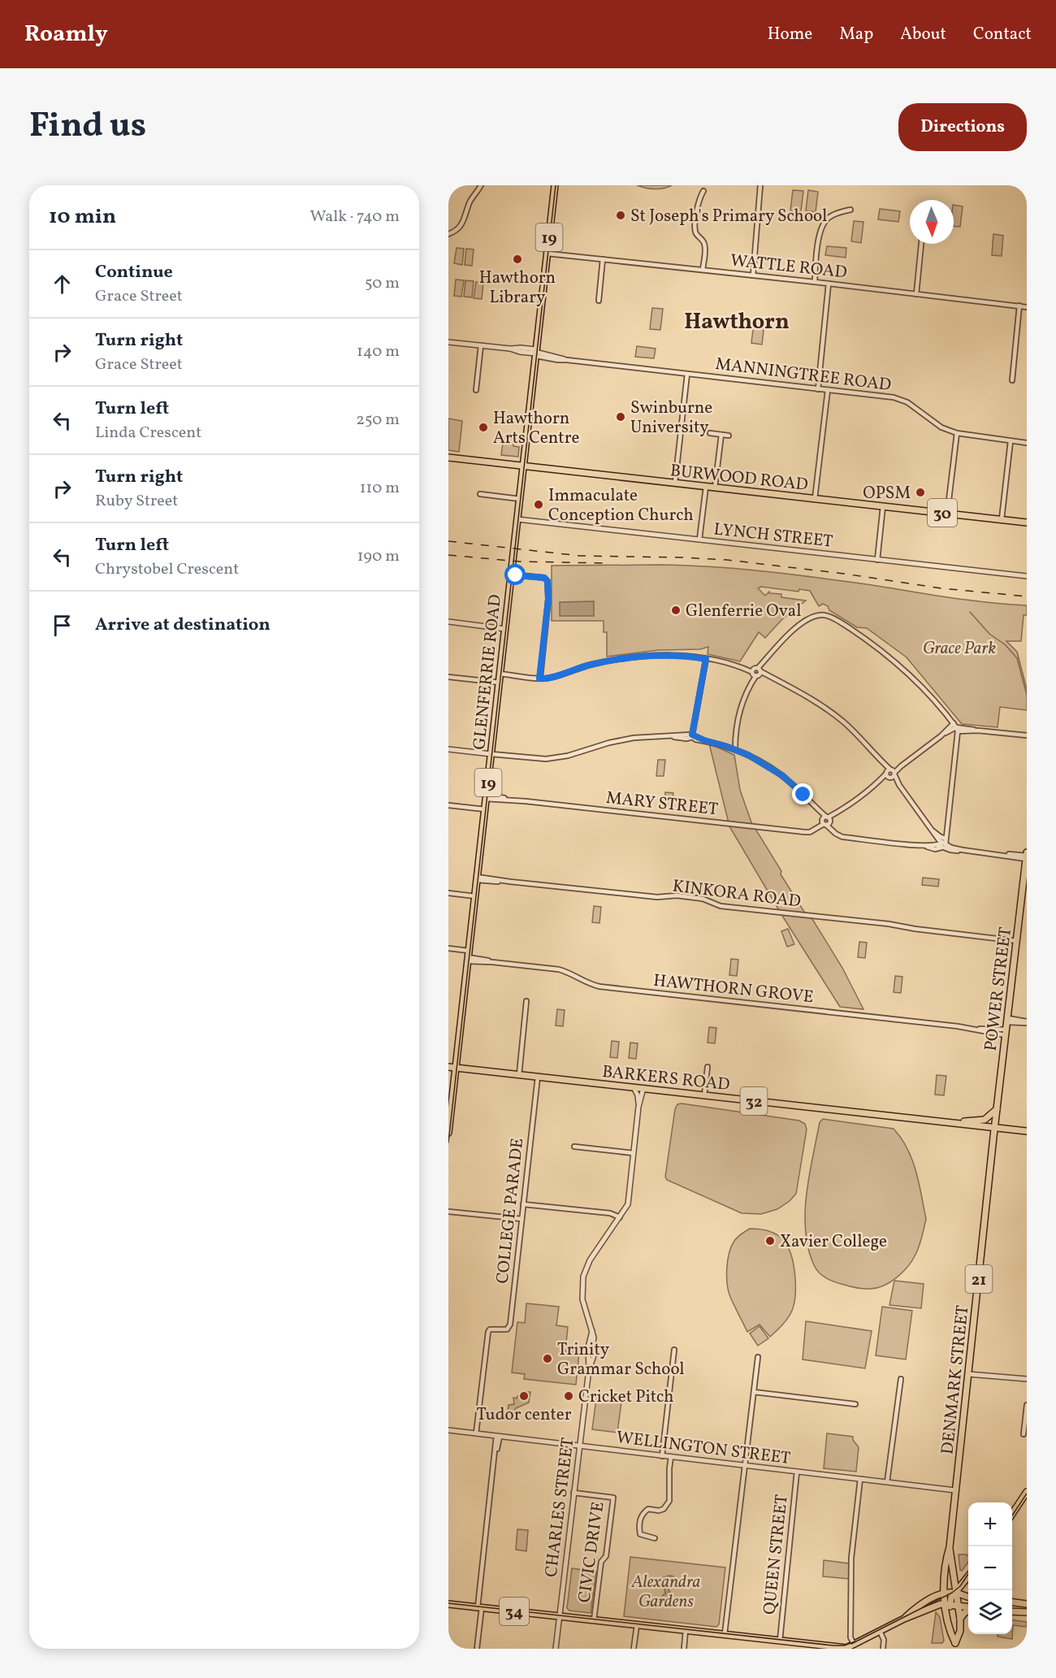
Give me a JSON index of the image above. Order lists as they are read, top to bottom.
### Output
{
  "streets": {
    "main road": [
      "19",
      "BURWOOD ROAD",
      "30",
      "GLENFERRIE ROAD",
      "POWER STREET",
      "BARKERS ROAD",
      "32",
      "21",
      "DENMARK STREET",
      "34"
    ],
    "street": [
      "WATTLE ROAD",
      "MANNINGTREE ROAD",
      "LYNCH STREET",
      "MARY STREET",
      "KINKORA ROAD",
      "HAWTHORN GROVE",
      "COLLEGE PARADE",
      "WELLINGTON STREET",
      "CHARLES STREET",
      "CIVIC DRIVE",
      "QUEEN STREET"
    ]
  },
  "crossings": [
    ["WATTLE ROAD", "GLENFERRIE ROAD"],
    ["MANNINGTREE ROAD", "GLENFERRIE ROAD"],
    ["BURWOOD ROAD", "GLENFERRIE ROAD"],
    ["LYNCH STREET", "GLENFERRIE ROAD"],
    ["GLENFERRIE ROAD", "MARY STREET"],
    ["GLENFERRIE ROAD", "KINKORA ROAD"],
    ["GLENFERRIE ROAD", "HAWTHORN GROVE"],
    ["GLENFERRIE ROAD", "BARKERS ROAD"],
    ["KINKORA ROAD", "POWER STREET"],
    ["HAWTHORN GROVE", "POWER STREET"],
    ["POWER STREET", "BARKERS ROAD"],
    ["POWER STREET", "DENMARK STREET"],
    ["BARKERS ROAD", "COLLEGE PARADE"],
    ["BARKERS ROAD", "DENMARK STREET"],
    ["BARKERS ROAD", "CHARLES STREET"],
    ["COLLEGE PARADE", "WELLINGTON STREET"],
    ["21", "DENMARK STREET"],
    ["21", "34"],
    ["DENMARK STREET", "WELLINGTON STREET"],
    ["DENMARK STREET", "34"],
    ["WELLINGTON STREET", "CHARLES STREET"],
    ["WELLINGTON STREET", "QUEEN STREET"],
    ["CHARLES STREET", "CIVIC DRIVE"],
    ["CHARLES STREET", "34"],
    ["CIVIC DRIVE", "34"],
    ["QUEEN STREET", "34"]
  ],
  "districts": ["Hawthorn"],
  "parks": ["Grace Park", "Alexandra Gardens"],
  "places": [
    "St Joseph's Primary School",
    "Hawthorn Library",
    "Swinburne University",
    "Hawthorn Arts Centre",
    "OPSM",
    "Immaculate Conception Church",
    "Glenferrie Oval",
    "Xavier College",
    "Trinity Grammar School",
    "Tudor center",
    "Cricket Pitch"
  ],
  "north": "bottom",
  "page": {
    "header": "Roamly",
    "nav": [
      "Home",
      "Map",
      "About",
      "Contact"
    ],
    "title": "Find us",
    "buttons": "Directions",
    "heading": ["10 min", "Walk · 740 m"],
    "list": [
      ["Continue", "Grace Street", "50 m"],
      ["Turn right", "Grace Street", "140 m"],
      ["Turn left", "Linda Crescent", "250 m"],
      ["Turn right", "Ruby Street", "110 m"],
      ["Turn left", "Chrystobel Crescent", "190 m"],
      "Arrive at destination"
    ],
    "map_buttons": ["+", "−"]
  }
}
